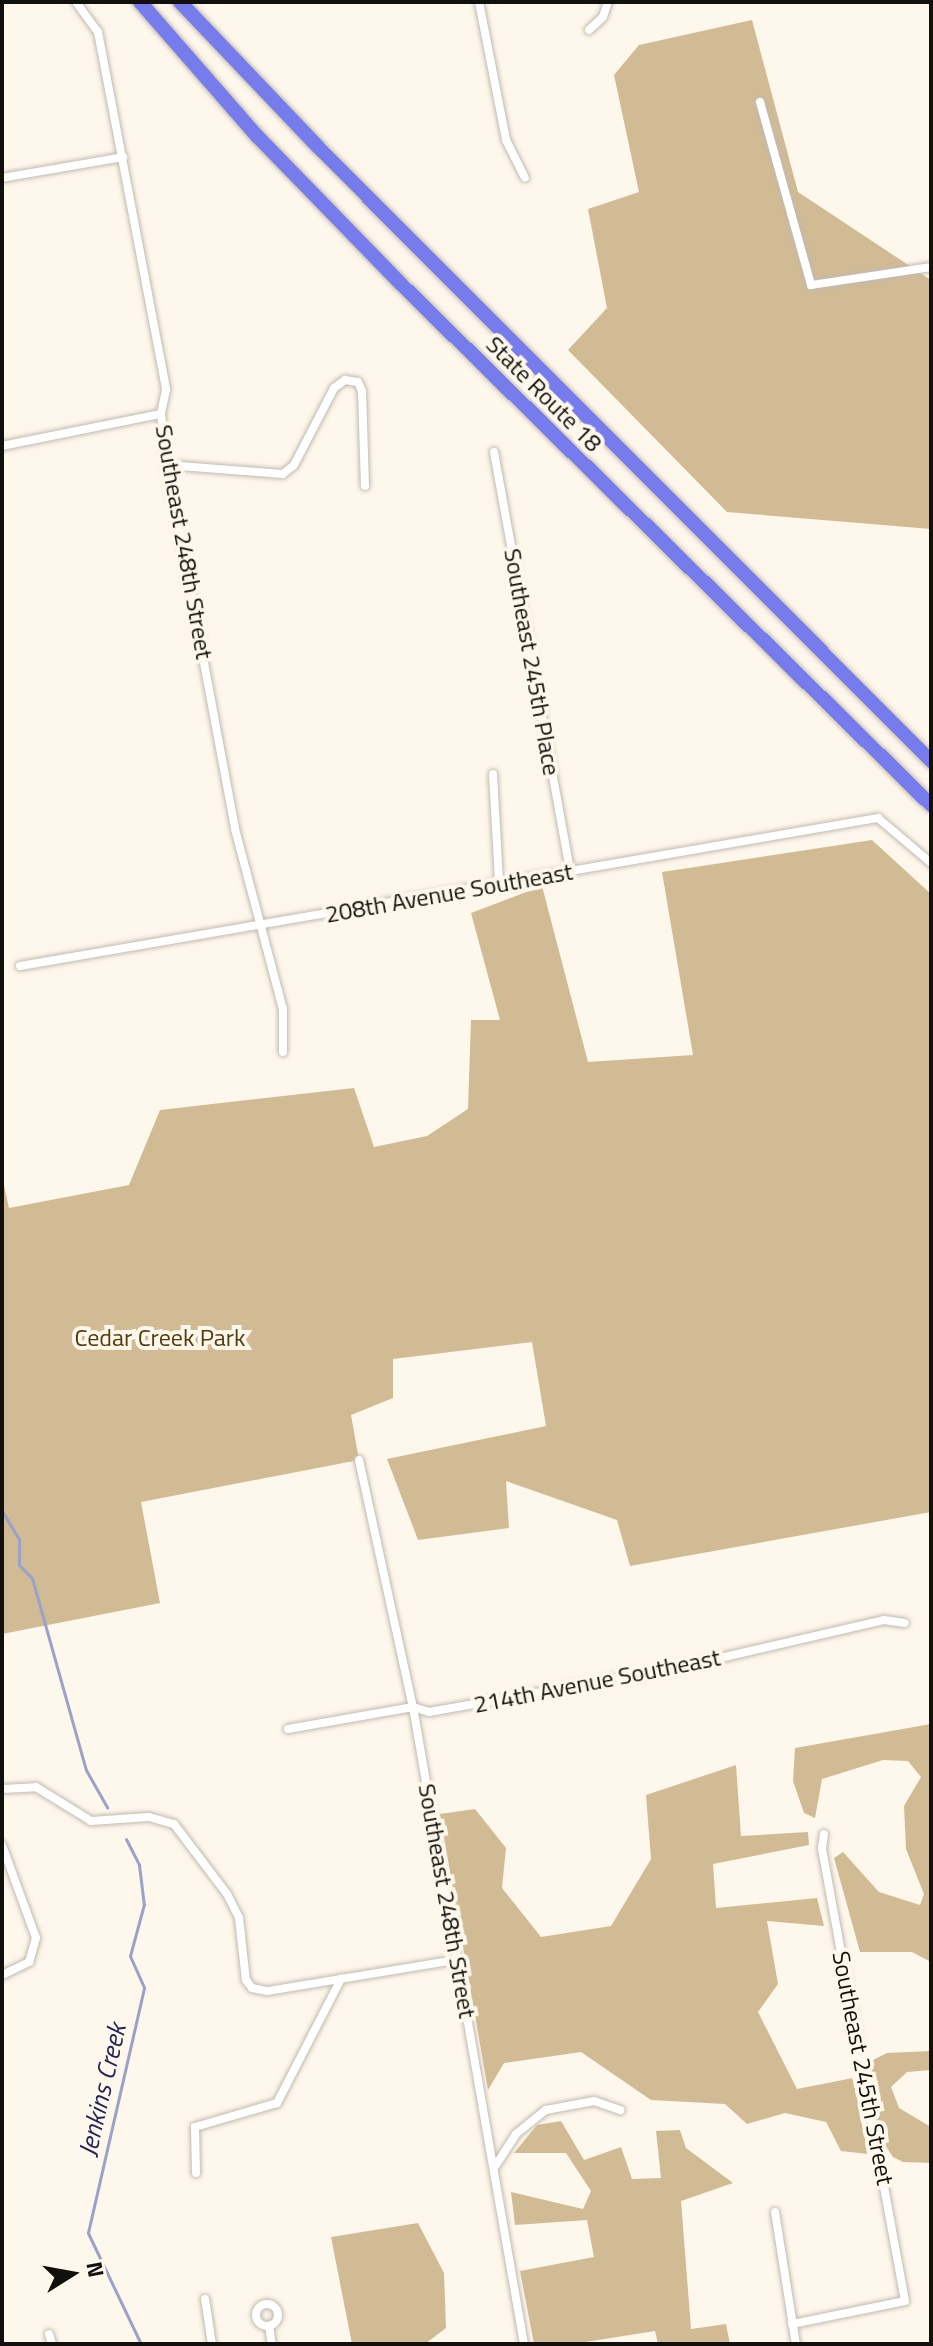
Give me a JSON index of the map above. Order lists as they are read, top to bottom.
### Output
{
  "streets": {
    "highway": ["State Route 18"],
    "street": [
      "Southeast 248th Street",
      "Southeast 245th Place",
      "208th Avenue Southeast",
      "214th Avenue Southeast",
      "Southeast 245th Street"
    ]
  },
  "crossings": [
    ["Southeast 248th Street", "208th Avenue Southeast"],
    ["Southeast 248th Street", "214th Avenue Southeast"],
    ["Southeast 245th Place", "208th Avenue Southeast"]
  ],
  "water": ["Jenkins Creek"],
  "parks": ["Cedar Creek Park"],
  "north": "right"
}
